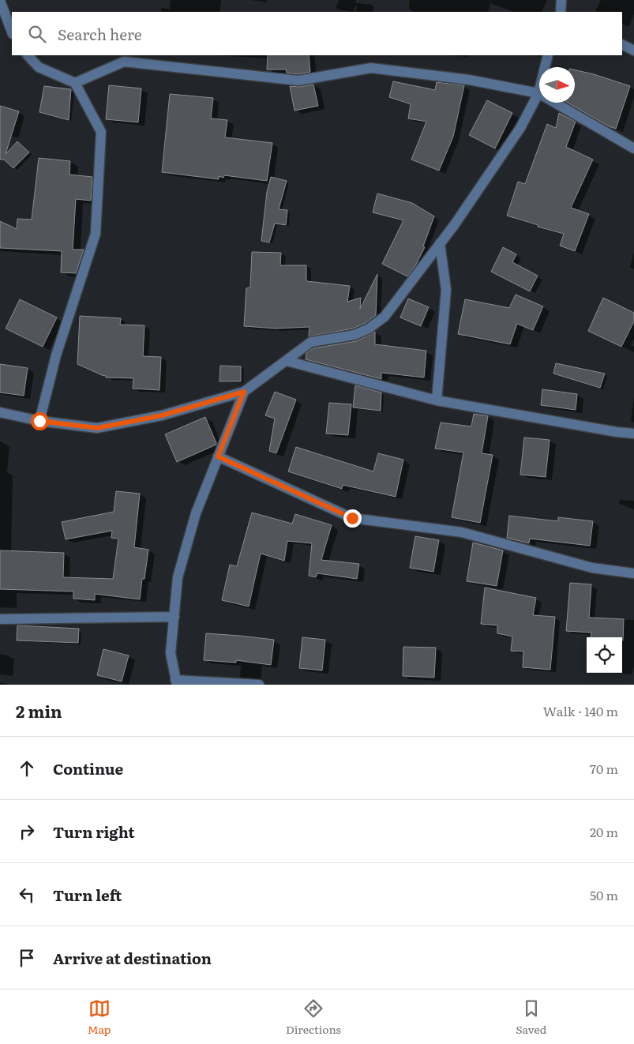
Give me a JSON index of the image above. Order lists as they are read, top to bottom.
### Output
{
  "north": "right",
  "page": {
    "search": "Search here",
    "heading": ["2 min", "Walk · 140 m"],
    "list": [
      ["Continue", "70 m"],
      ["Turn right", "20 m"],
      ["Turn left", "50 m"],
      "Arrive at destination"
    ],
    "nav": ["Map", "Directions", "Saved"]
  }
}
